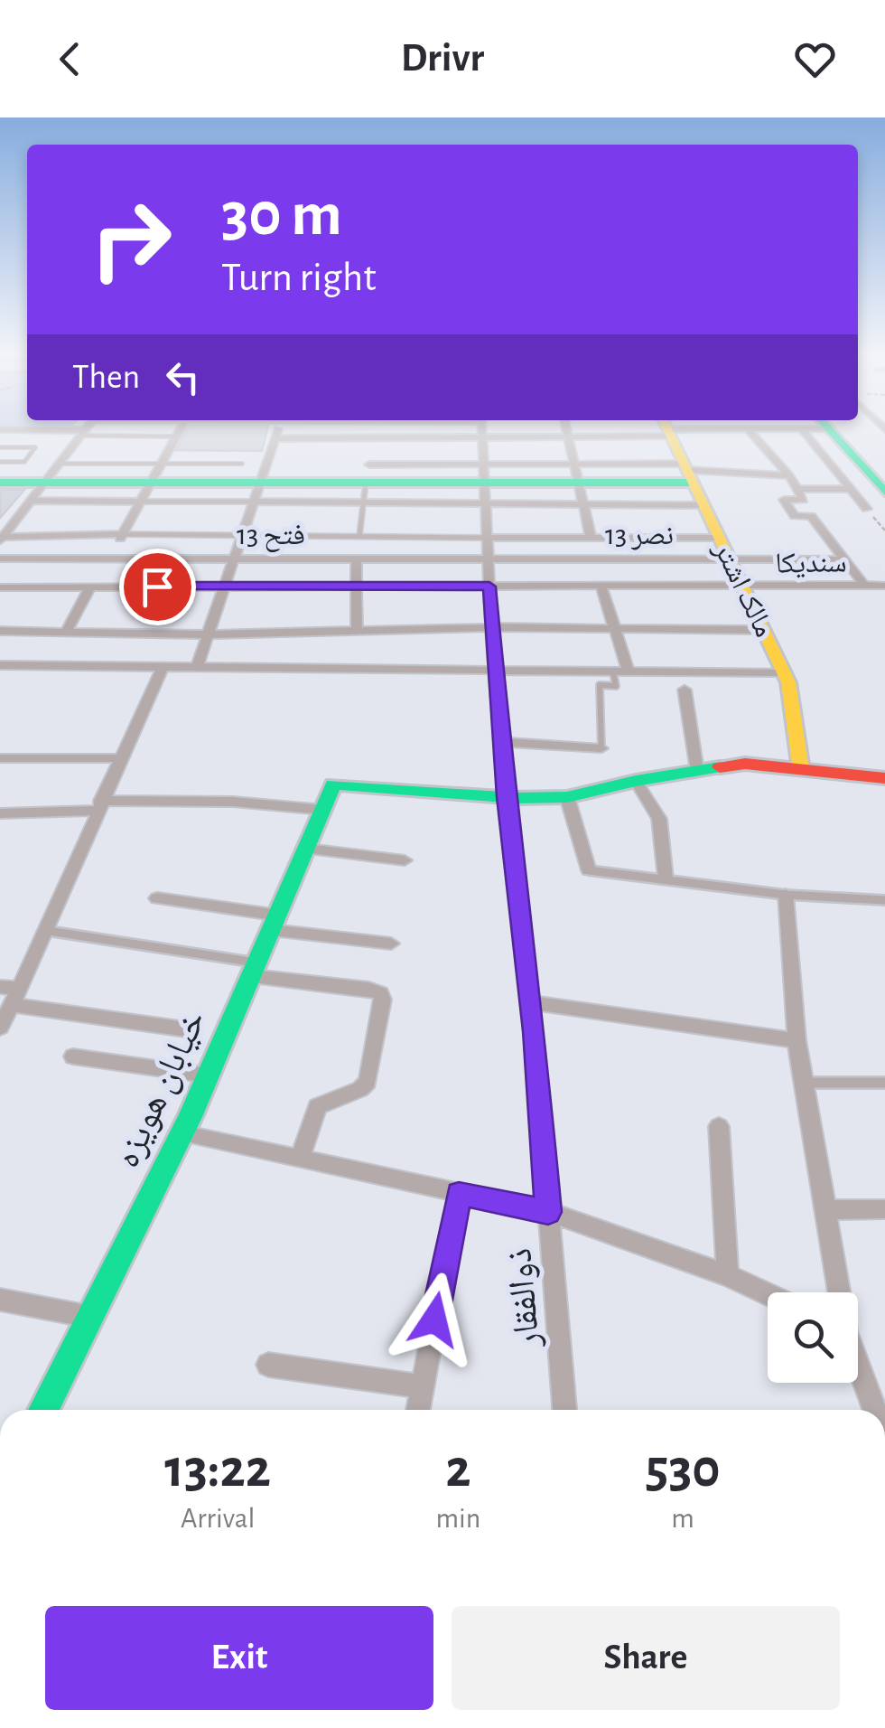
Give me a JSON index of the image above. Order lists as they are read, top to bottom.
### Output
{
  "streets": {
    "street": [
      "فتح 13",
      "نصر 13",
      "سندیکا",
      "مالک اشتر",
      "خیابان هویزه",
      "ذوالفقار"
    ]
  },
  "crossings": [
    ["فتح 13", "نصر 13"],
    ["فتح 13", "ذوالفقار"],
    ["نصر 13", "سندیکا"],
    ["نصر 13", "مالک اشتر"],
    ["نصر 13", "ذوالفقار"],
    ["سندیکا", "مالک اشتر"],
    ["سندیکا", "ذوالفقار"],
    ["خیابان هویزه", "ذوالفقار"]
  ],
  "page": {
    "header": "Drivr",
    "turn": ["30 m", "Turn right"],
    "then": "Then",
    "eta": [
      "13:22",
      "Arrival",
      "2",
      "min",
      "530",
      "m"
    ],
    "buttons": ["Exit", "Share"]
  }
}
